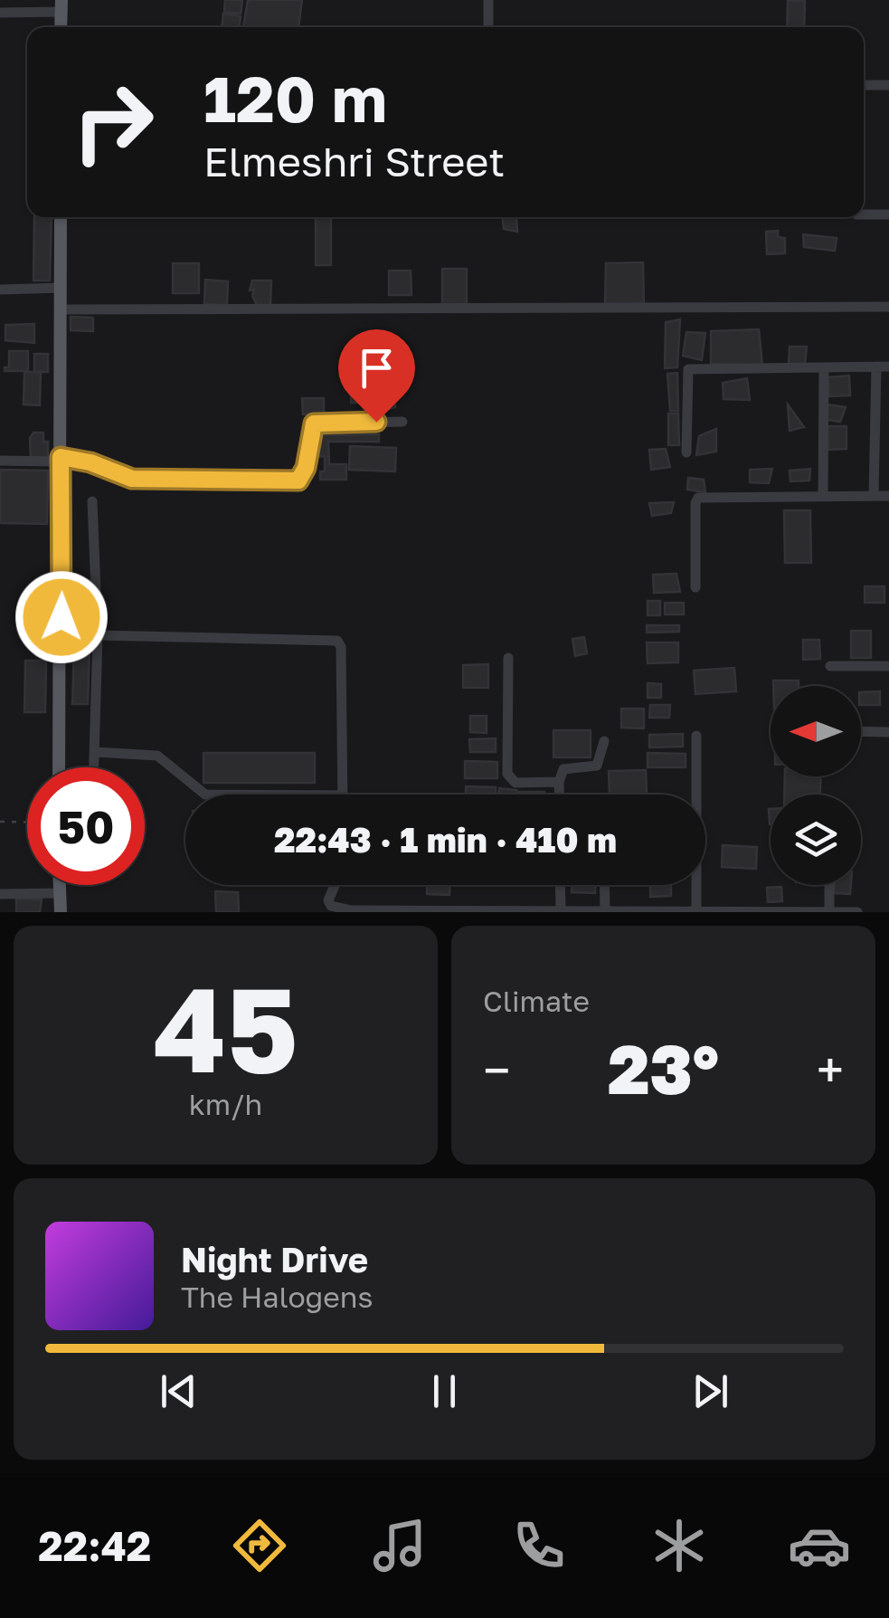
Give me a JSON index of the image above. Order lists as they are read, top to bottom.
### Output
{
  "north": "left",
  "page": {
    "turn": ["120 m", "Elmeshri Street"],
    "limit": "50",
    "trip": "22:43 · 1 min · 410 m",
    "tile": [
      ["45", "km/h"],
      "Climate"
    ],
    "heat": ["−", "23°", "+"],
    "song": ["Night Drive", "The Halogens"],
    "tabs": "22:42"
  }
}
